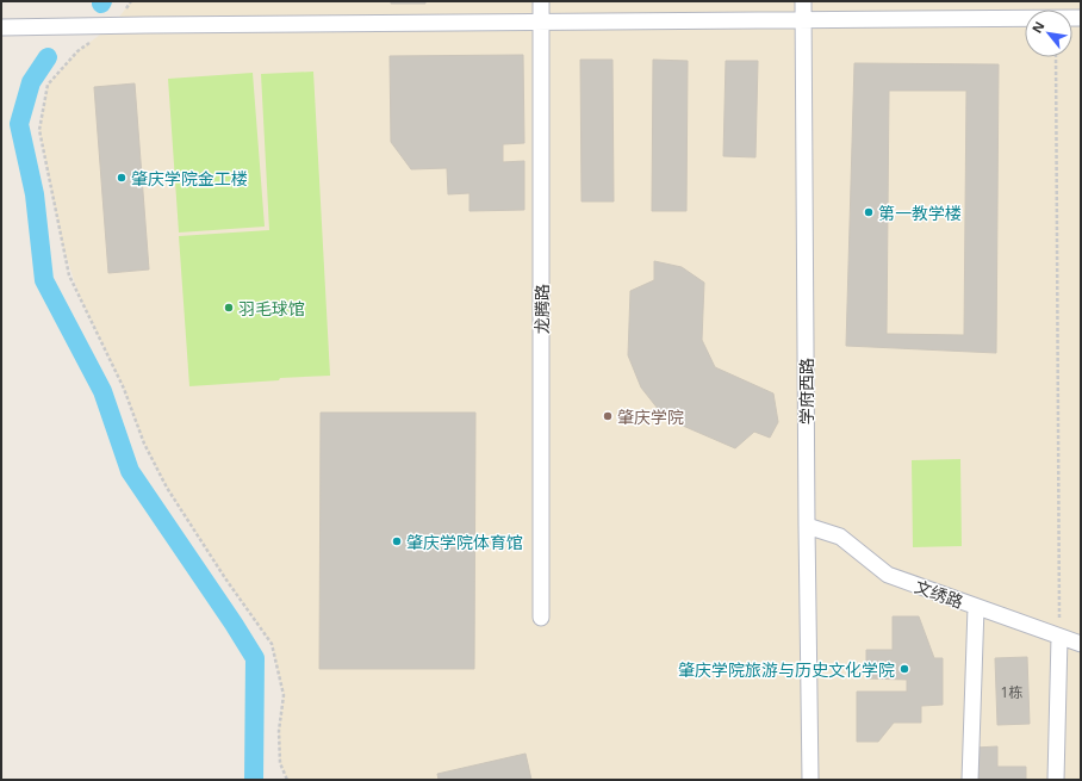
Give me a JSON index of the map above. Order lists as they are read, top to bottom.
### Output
{
  "streets": {
    "street": ["龙腾路", "学府西路", "文绣路"]
  },
  "crossings": [
    ["学府西路", "文绣路"]
  ],
  "places": [
    "肇庆学院金工楼",
    "第一教学楼",
    "羽毛球馆",
    "肇庆学院",
    "肇庆学院体育馆",
    "肇庆学院旅游与历史文化学院"
  ],
  "house_numbers": ["1栋"],
  "north": "top left"
}
